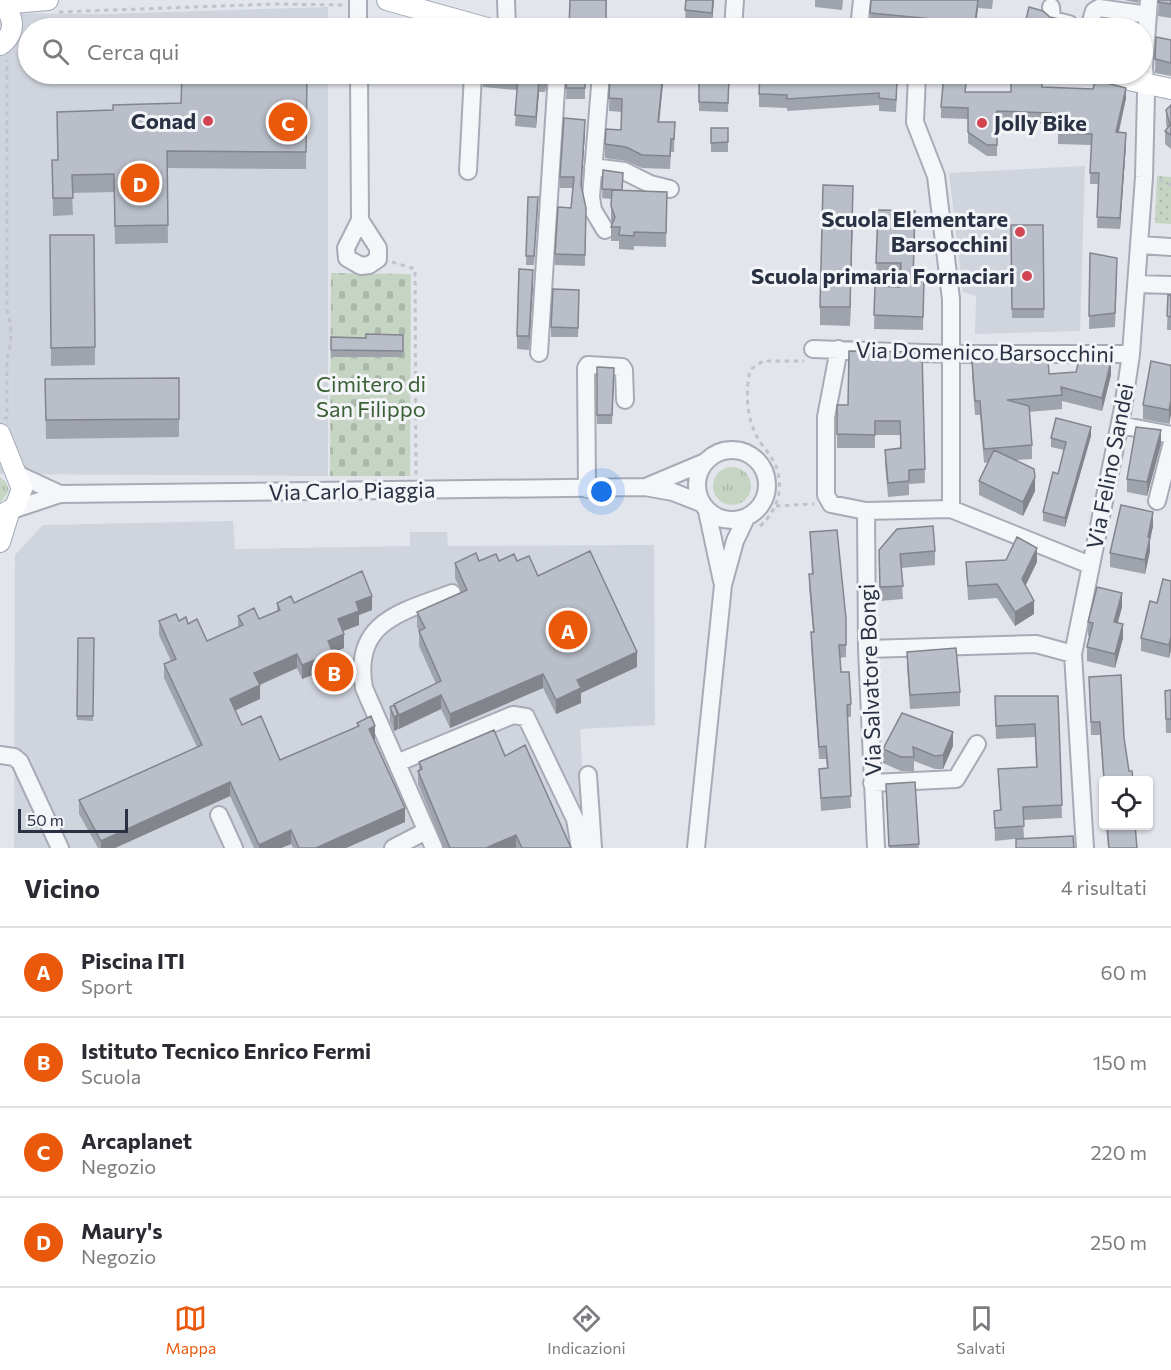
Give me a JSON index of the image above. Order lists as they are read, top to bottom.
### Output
{
  "streets": {
    "street": [
      "Via Domenico Barsocchini",
      "Via Felino Sandei",
      "Via Carlo Piaggia",
      "Via Salvatore Bongi"
    ]
  },
  "crossings": [
    ["Via Domenico Barsocchini", "Via Felino Sandei"]
  ],
  "parks": ["Cimitero di San Filippo"],
  "places": [
    "Conad",
    "Jolly Bike",
    "Scuola Elementare Barsocchini",
    "Scuola primaria Fornaciari"
  ],
  "scale_bar": "50 m",
  "page": {
    "search": "Cerca qui",
    "pins": [
      "C",
      "D",
      "A",
      "B"
    ],
    "scale": "50 m",
    "heading": ["Vicino", "4 risultati"],
    "list": [
      {
        "mark": "A",
        "name": "Piscina ITI",
        "note": "Sport",
        "value": "60 m"
      },
      {
        "mark": "B",
        "name": "Istituto Tecnico Enrico Fermi",
        "note": "Scuola",
        "value": "150 m"
      },
      {
        "mark": "C",
        "name": "Arcaplanet",
        "note": "Negozio",
        "value": "220 m"
      },
      {
        "mark": "D",
        "name": "Maury's",
        "note": "Negozio",
        "value": "250 m"
      }
    ],
    "nav": ["Mappa", "Indicazioni", "Salvati"]
  }
}
